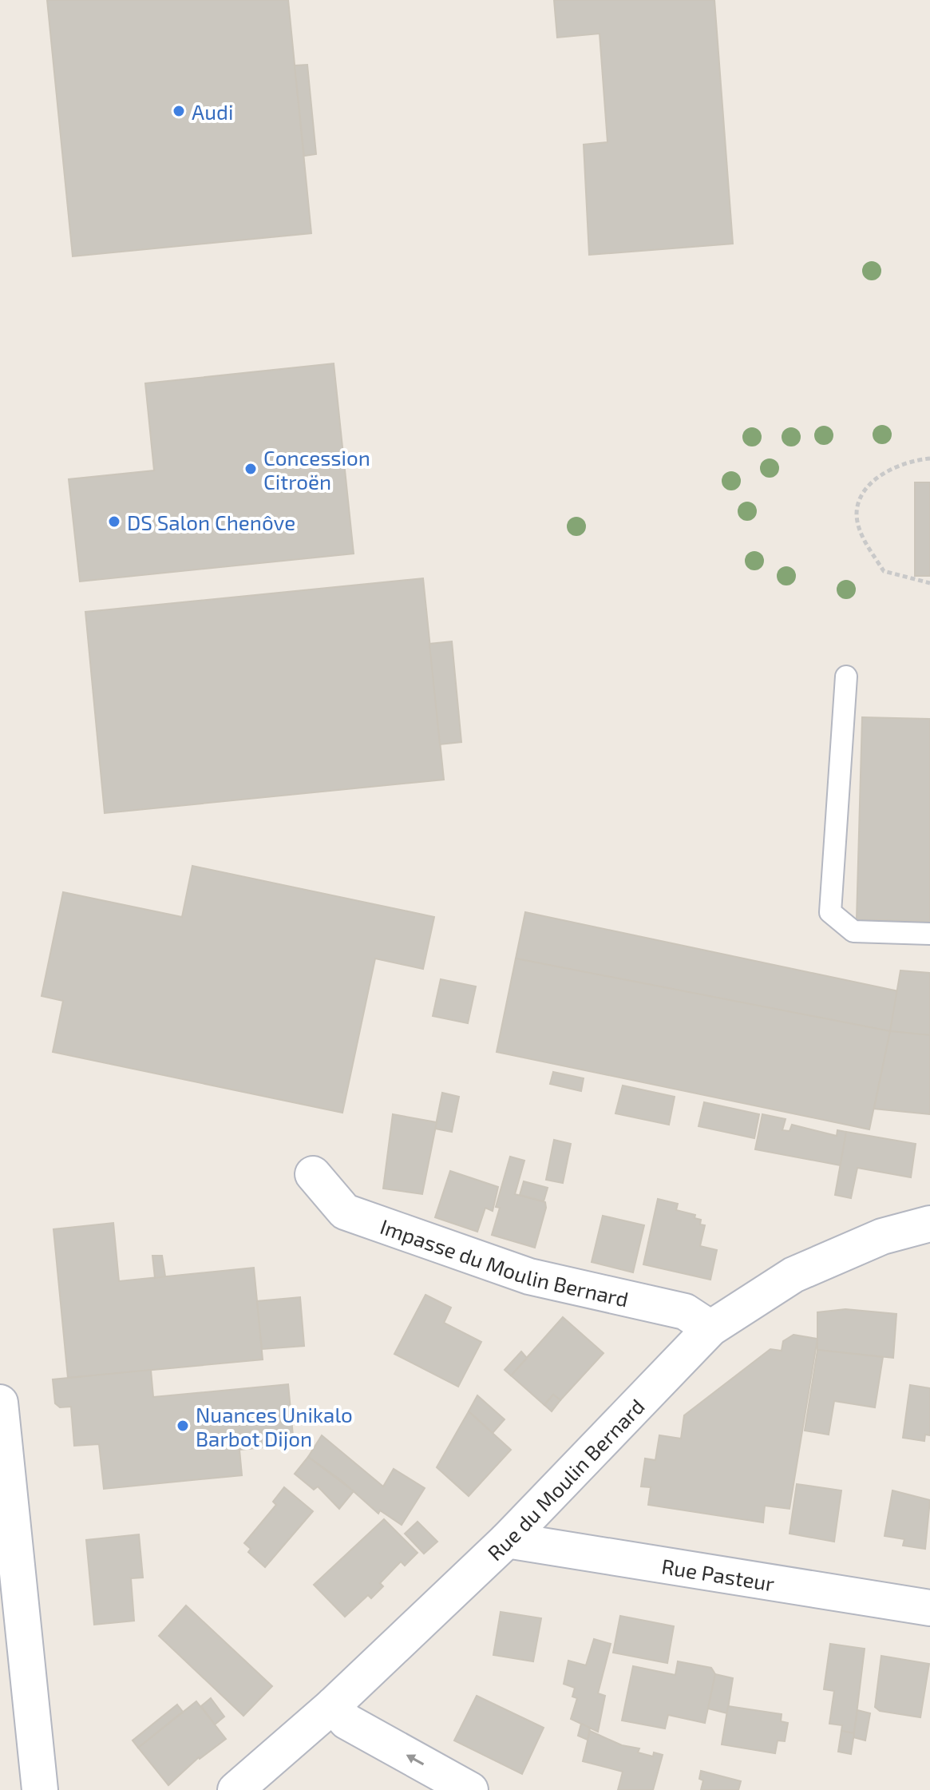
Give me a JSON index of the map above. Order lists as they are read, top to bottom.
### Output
{
  "streets": {
    "street": ["Impasse du Moulin Bernard", "Rue du Moulin Bernard", "Rue Pasteur"]
  },
  "crossings": [
    ["Impasse du Moulin Bernard", "Rue du Moulin Bernard"],
    ["Rue du Moulin Bernard", "Rue Pasteur"]
  ],
  "places": [
    "Audi",
    "Concession Citroën",
    "DS Salon Chenôve",
    "Nuances Unikalo Barbot Dijon"
  ]
}
